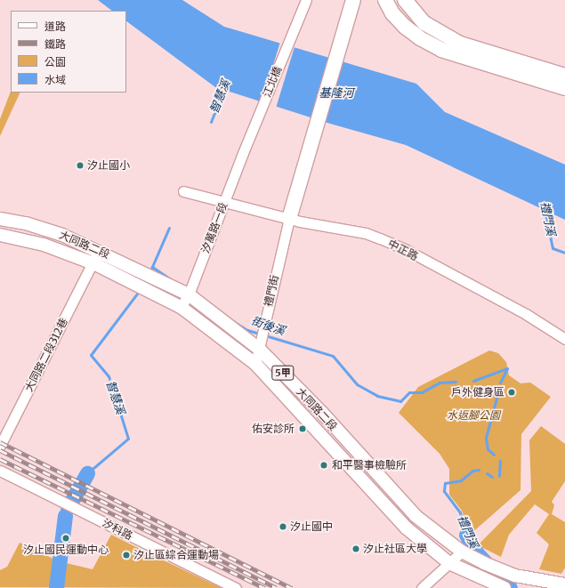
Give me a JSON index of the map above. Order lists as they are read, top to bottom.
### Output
{
  "streets": {
    "main road": ["大同路二段", "5甲"],
    "street": [
      "江北橋",
      "汐萬路一段",
      "中正路",
      "禮門街",
      "大同路二段312巷",
      "汐科路"
    ]
  },
  "crossings": [
    ["江北橋", "汐萬路一段"],
    ["汐萬路一段", "大同路二段"],
    ["汐萬路一段", "中正路"],
    ["大同路二段", "禮門街"],
    ["大同路二段", "大同路二段312巷"],
    ["中正路", "禮門街"]
  ],
  "water": [
    "基隆河",
    "智慧溪",
    "禮門溪",
    "街後溪"
  ],
  "parks": ["水返腳公園"],
  "places": [
    "汐止國小",
    "戶外健身區",
    "佑安診所",
    "和平醫事檢驗所",
    "汐止國中",
    "汐止國民運動中心",
    "汐止社區大學",
    "汐止區綜合運動場"
  ],
  "legend": [
    "道路",
    "鐵路",
    "公園",
    "水域"
  ]
}
